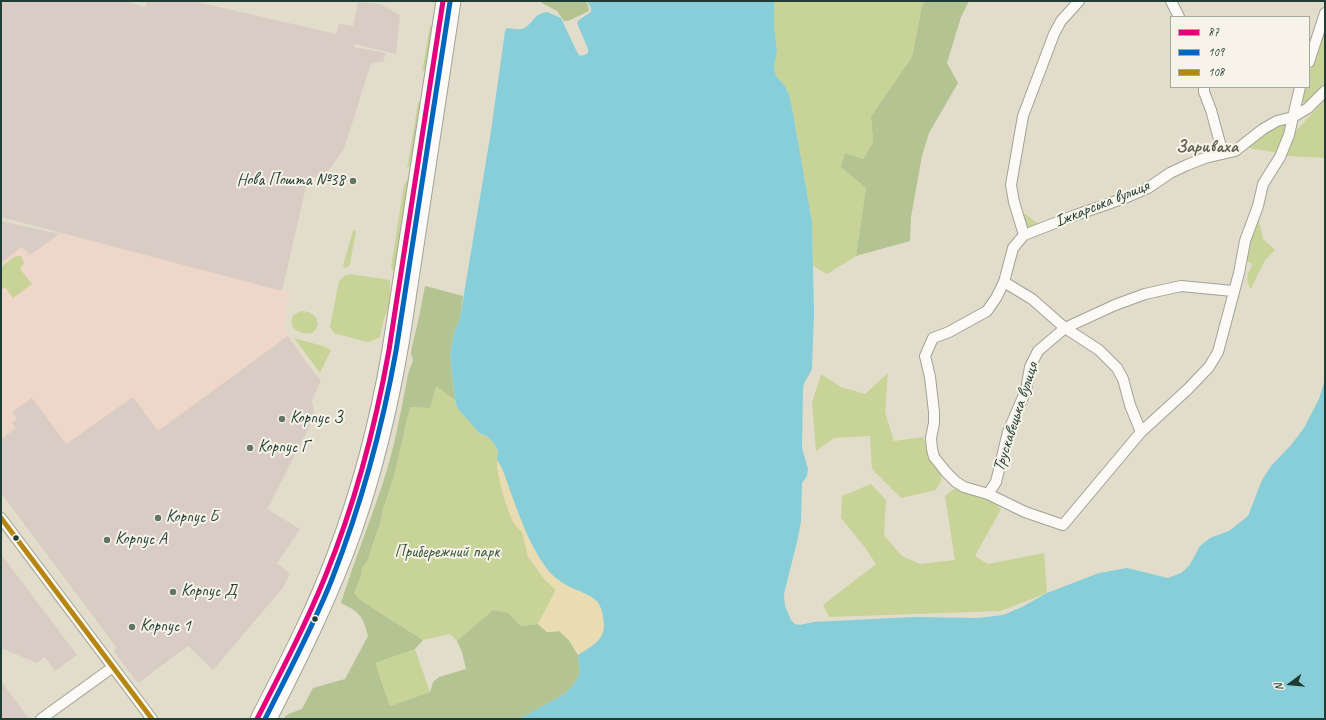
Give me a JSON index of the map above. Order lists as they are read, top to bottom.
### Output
{
  "streets": {
    "street": ["Іжкарська вулиця", "Трускавецька вулиця"]
  },
  "crossings": [
    ["Іжкарська вулиця", "Трускавецька вулиця"]
  ],
  "districts": ["Зариваха"],
  "parks": ["Прибережний парк"],
  "places": [
    "Нова Пошта №38",
    "Корпус З",
    "Корпус Г",
    "Корпус Б",
    "Корпус А",
    "Корпус Д",
    "Корпус 1"
  ],
  "lines": ["transit line 87", "transit line 109", "transit line 108"],
  "legend": ["87", "109", "108"],
  "north": "left"
}
